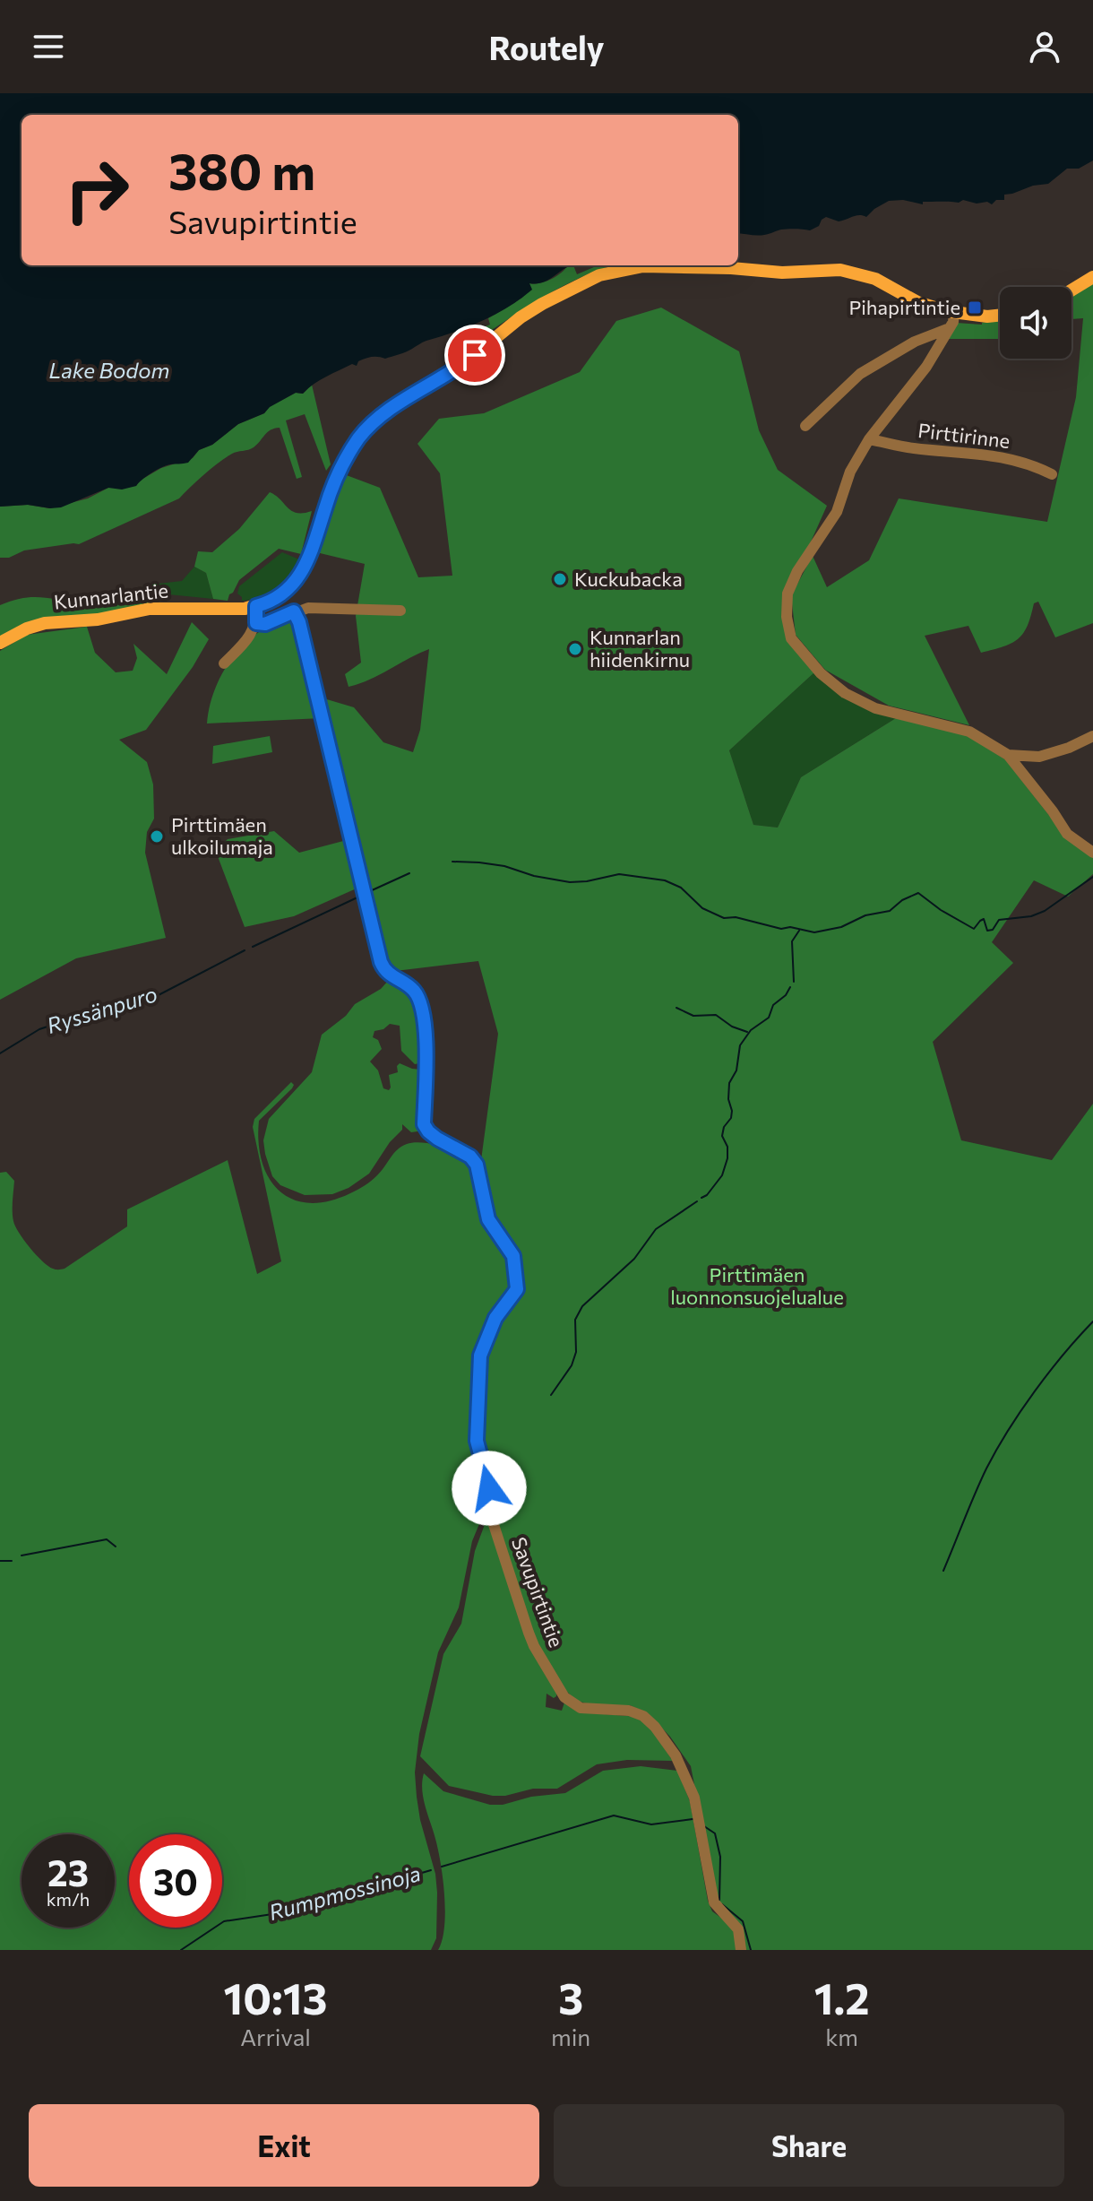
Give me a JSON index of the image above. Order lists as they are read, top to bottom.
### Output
{
  "streets": {
    "main road": ["Kunnarlantie"],
    "street": ["Pirttirinne", "Savupirtintie"]
  },
  "water": ["Lake Bodom", "Ryssänpuro", "Rumpmossinoja"],
  "parks": ["Pirttimäen luonnonsuojelualue"],
  "places": {
    "transit": ["Pihapirtintie"],
    "other": ["Kuckubacka", "Kunnarlan hiidenkirnu", "Pirttimäen ulkoilumaja"]
  },
  "page": {
    "header": "Routely",
    "turn": ["380 m", "Savupirtintie"],
    "speed": "23 km/h",
    "limit": "30",
    "eta": [
      "10:13",
      "Arrival",
      "3",
      "min",
      "1.2",
      "km"
    ],
    "buttons": ["Exit", "Share"]
  }
}
